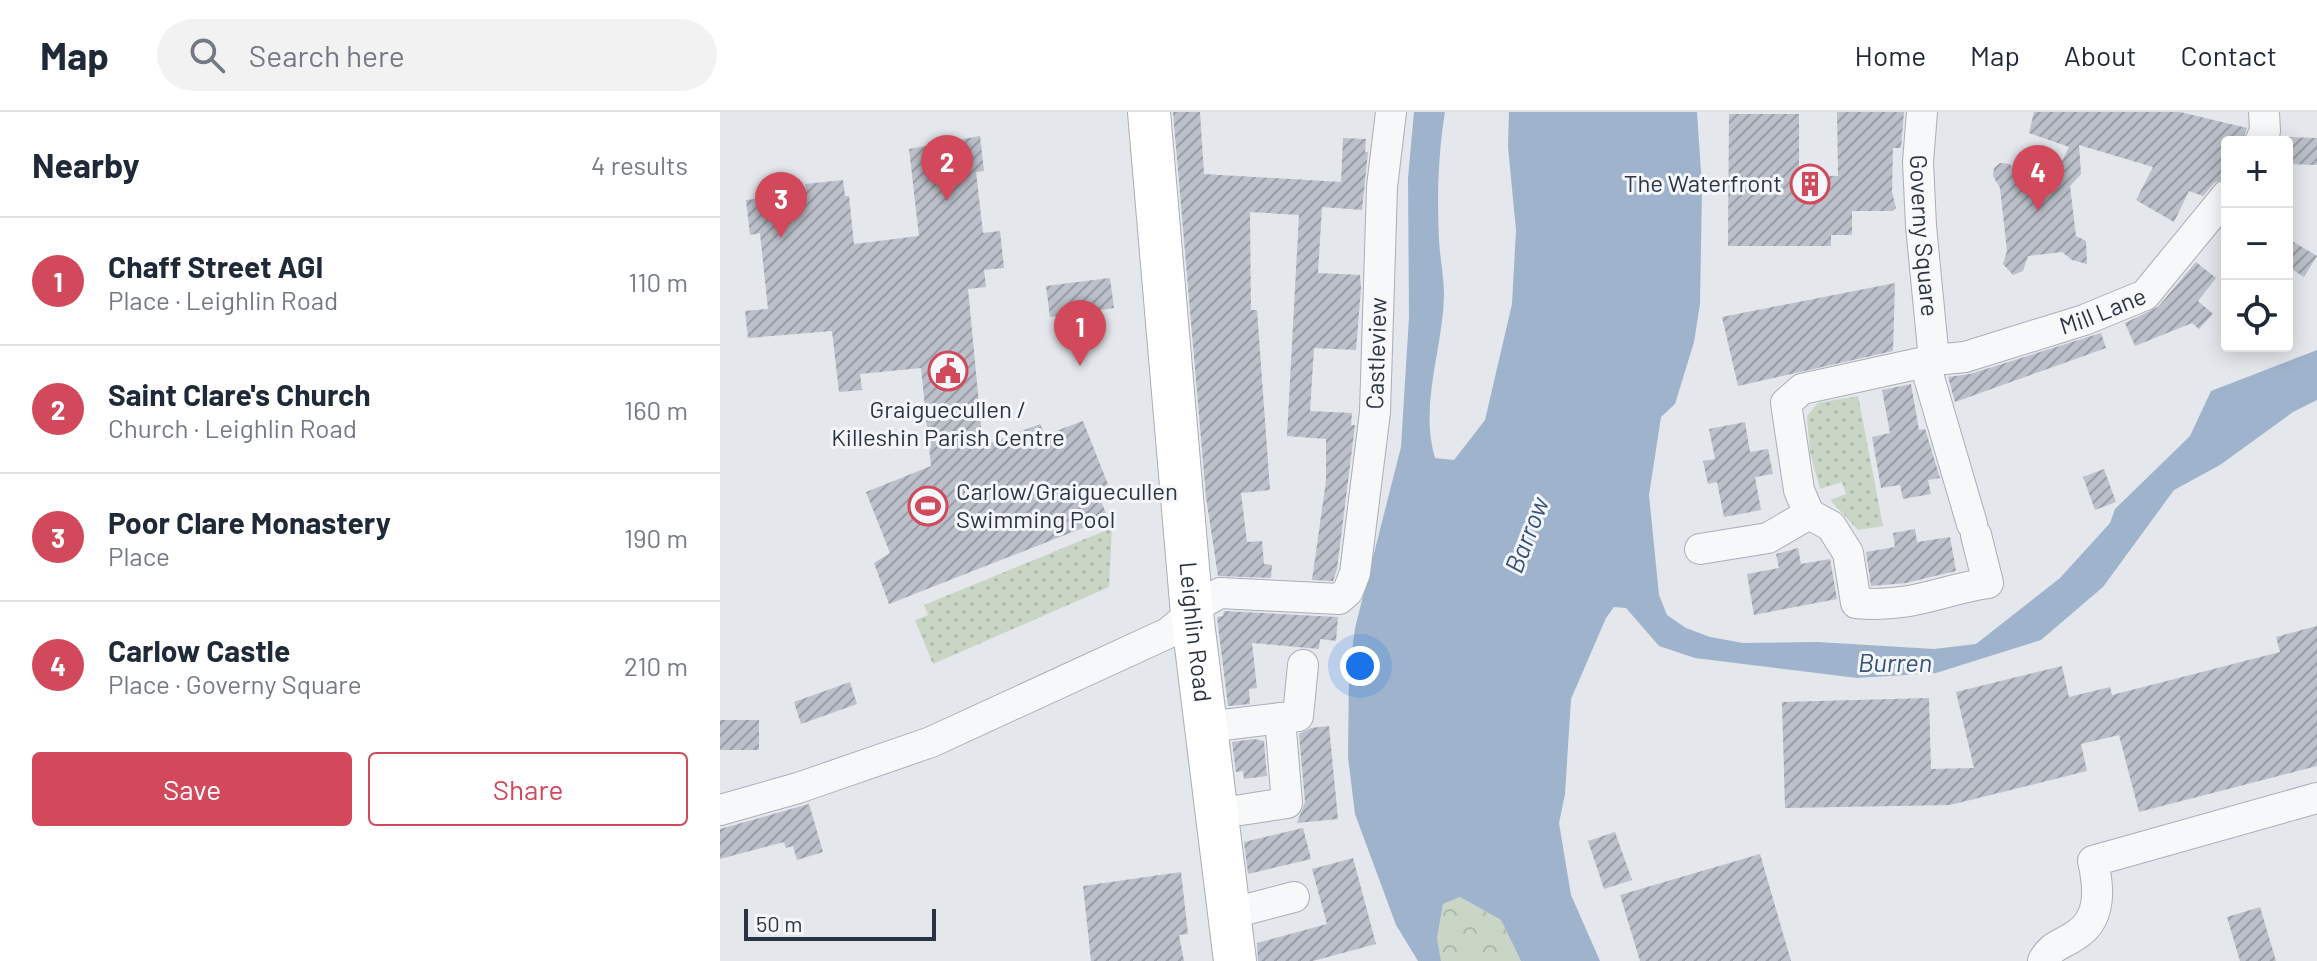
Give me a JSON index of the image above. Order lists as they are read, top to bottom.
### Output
{
  "streets": {
    "street": [
      "Governy Square",
      "Mill Lane",
      "Castleview",
      "Leighlin Road"
    ]
  },
  "crossings": [
    ["Governy Square", "Mill Lane"],
    ["Castleview", "Leighlin Road"]
  ],
  "water": ["Barrow", "Burren"],
  "places": {
    "building": ["The Waterfront"],
    "public building": ["Graiguecullen / Killeshin Parish Centre"],
    "sports": ["Carlow/Graiguecullen Swimming Pool"]
  },
  "scale_bar": "50 m",
  "page": {
    "header": "Map",
    "search": "Search here",
    "nav": [
      "Home",
      "Map",
      "About",
      "Contact"
    ],
    "heading": ["Nearby", "4 results"],
    "pins": [
      "2",
      "4",
      "3",
      "1"
    ],
    "map_buttons": ["+", "−"],
    "list": [
      {
        "mark": "1",
        "name": "Chaff Street AGI",
        "note": "Place · Leighlin Road",
        "value": "110 m"
      },
      {
        "mark": "2",
        "name": "Saint Clare's Church",
        "note": "Church · Leighlin Road",
        "value": "160 m"
      },
      {
        "mark": "3",
        "name": "Poor Clare Monastery",
        "note": "Place",
        "value": "190 m"
      },
      {
        "mark": "4",
        "name": "Carlow Castle",
        "note": "Place · Governy Square",
        "value": "210 m"
      }
    ],
    "buttons": ["Save", "Share"],
    "scale": "50 m"
  }
}
